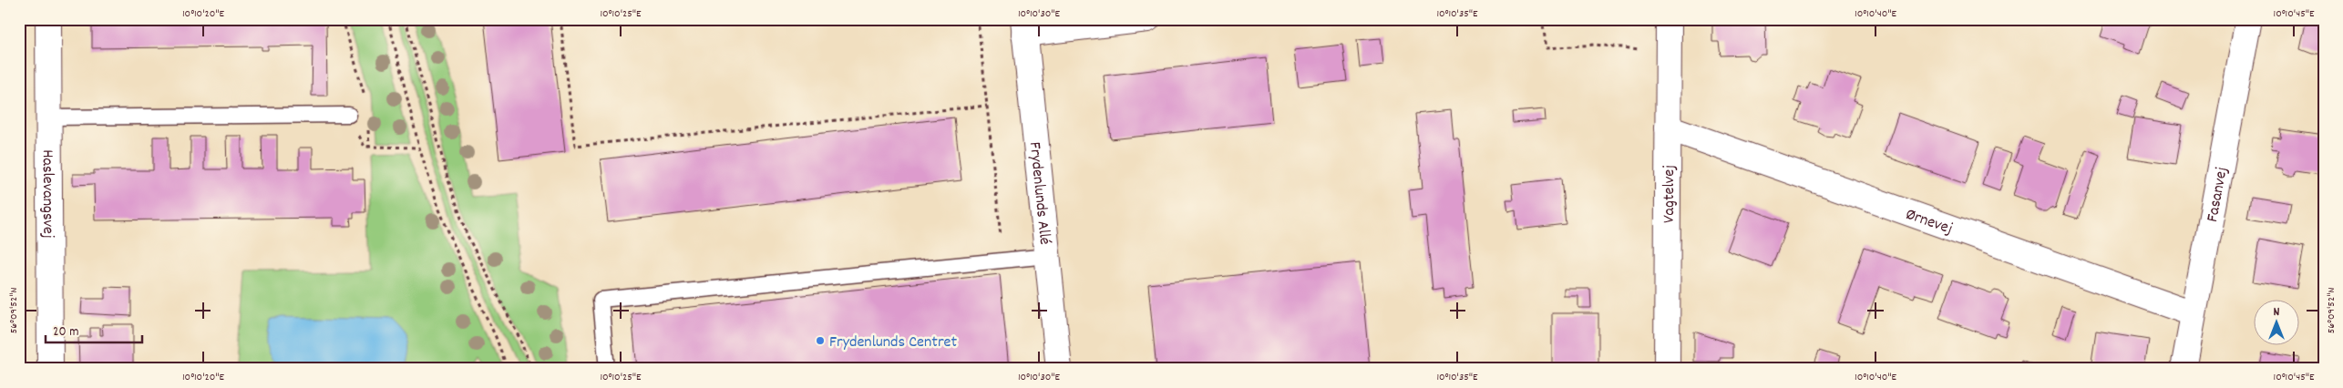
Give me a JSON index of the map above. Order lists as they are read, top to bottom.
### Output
{
  "streets": {
    "street": [
      "Haslevangsvej",
      "Frydenlunds Allé",
      "Vagtelvej",
      "Fasanvej",
      "Ørnevej"
    ]
  },
  "crossings": [
    ["Vagtelvej", "Ørnevej"],
    ["Fasanvej", "Ørnevej"]
  ],
  "places": ["Frydenlunds Centret"],
  "scale_bar": "20 m",
  "north": "top",
  "coordinates": [
    "10°10'20\"E",
    "10°10'25\"E",
    "10°10'30\"E",
    "10°10'35\"E",
    "10°10'40\"E",
    "10°10'45\"E",
    "56°09'52\"N"
  ]
}
